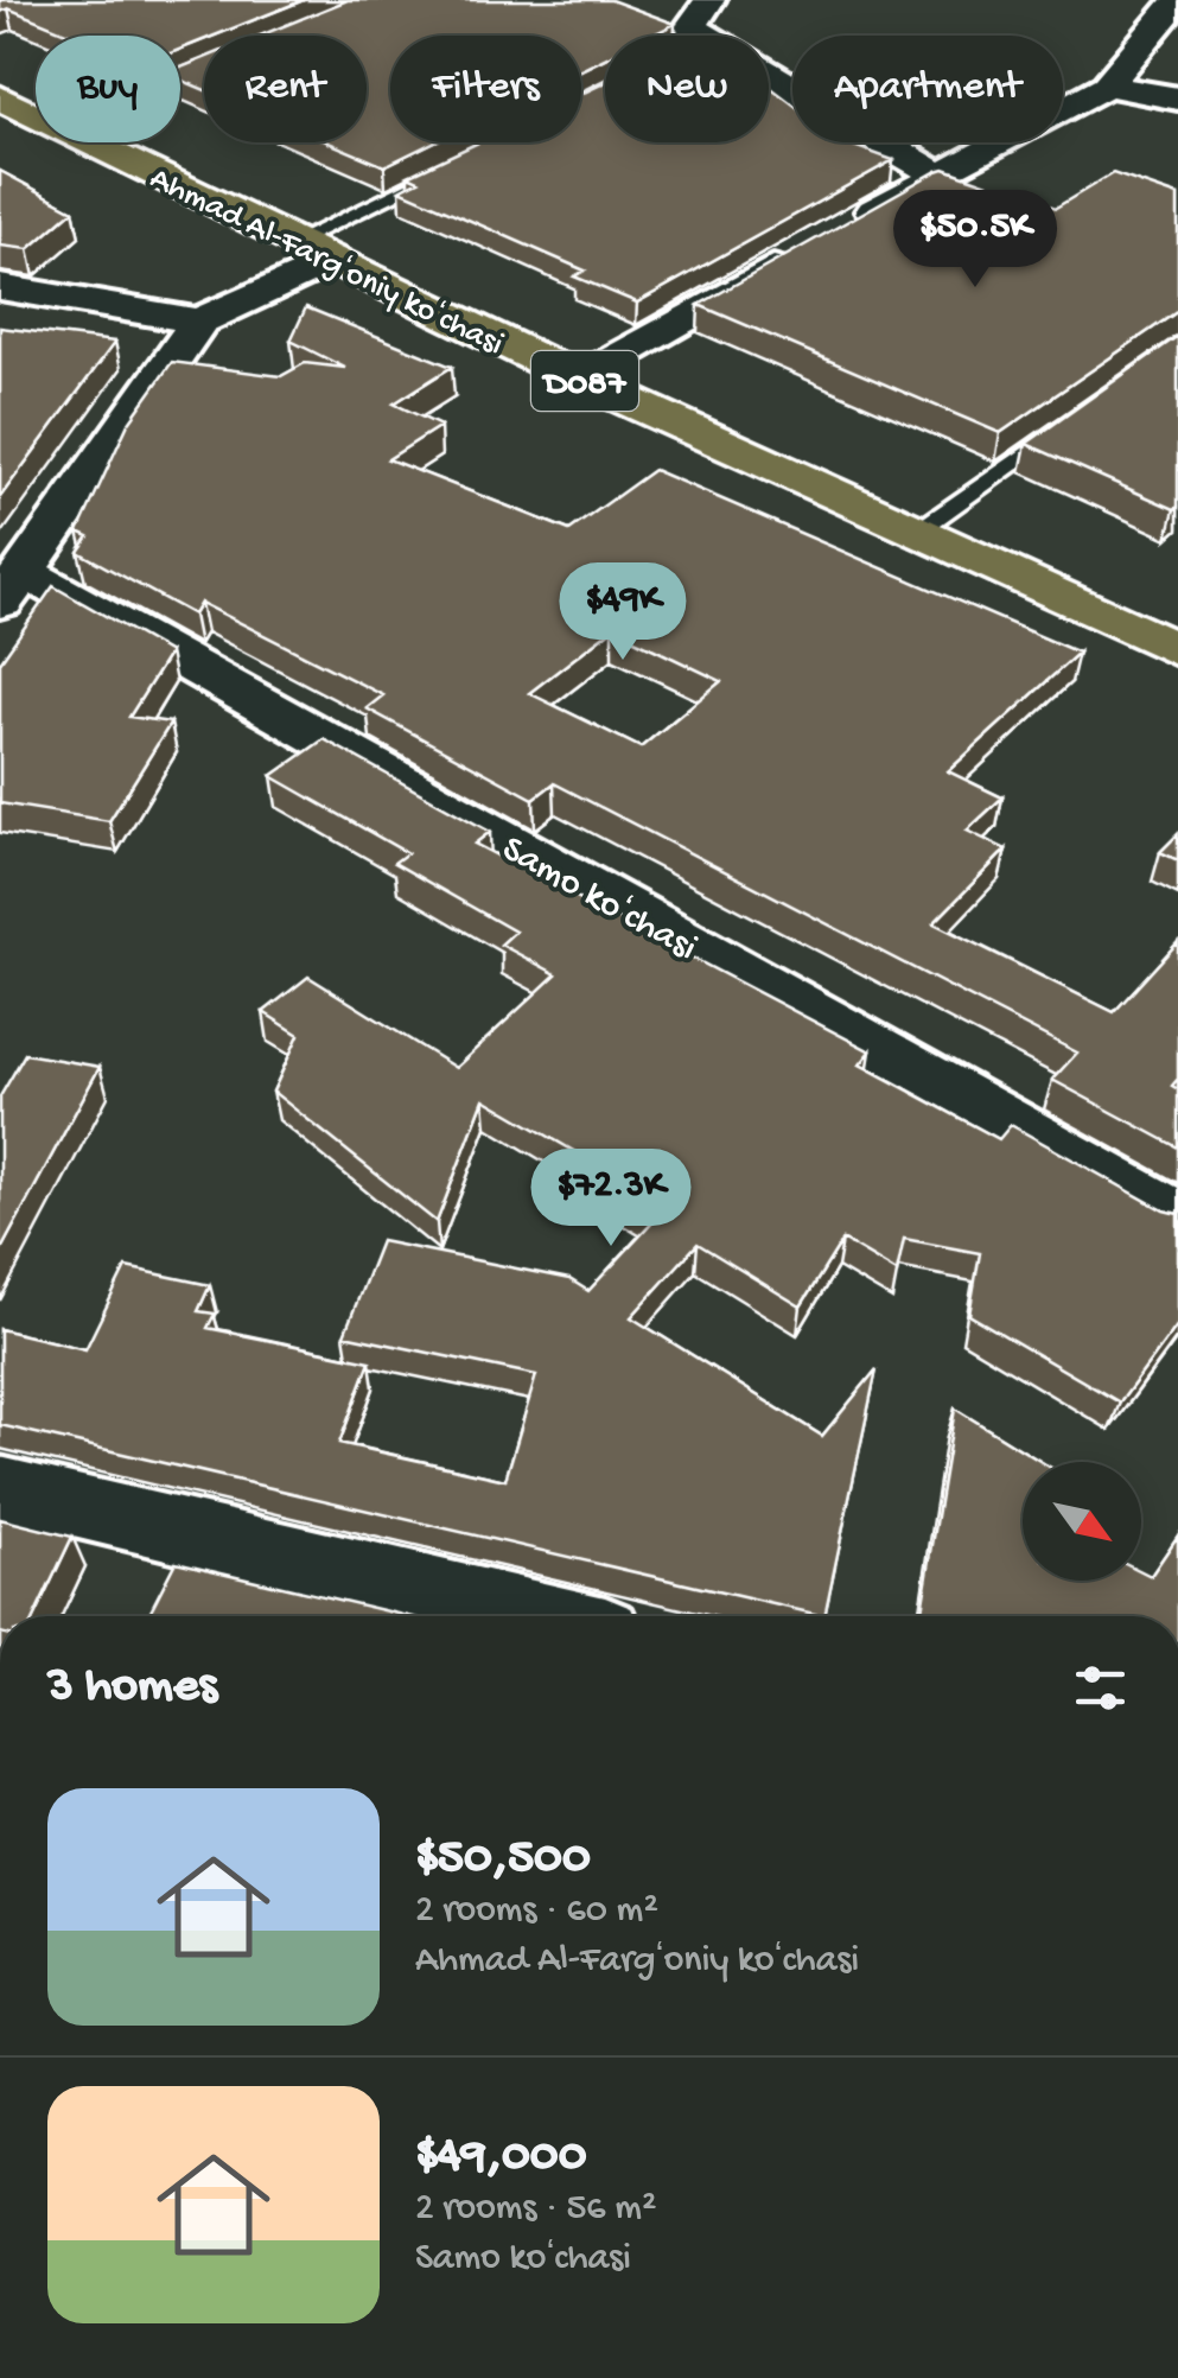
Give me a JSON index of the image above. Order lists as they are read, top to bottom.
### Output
{
  "streets": {
    "main road": ["Ahmad Al-Fargʻoniy koʻchasi", "D087"],
    "street": ["Samo koʻchasi"]
  },
  "north": "bottom right",
  "page": {
    "chip": [
      "Buy",
      "Rent",
      "Filters",
      "New",
      "Apartment"
    ],
    "price": ["$50.5K", "$49K", "$72.3K"],
    "heading": "3 homes",
    "list": [
      {
        "name": "$50,500",
        "note": "2 rooms · 60 m² · Ahmad Al-Fargʻoniy koʻchasi"
      },
      {
        "name": "$49,000",
        "note": "2 rooms · 56 m² · Samo koʻchasi"
      }
    ]
  }
}
